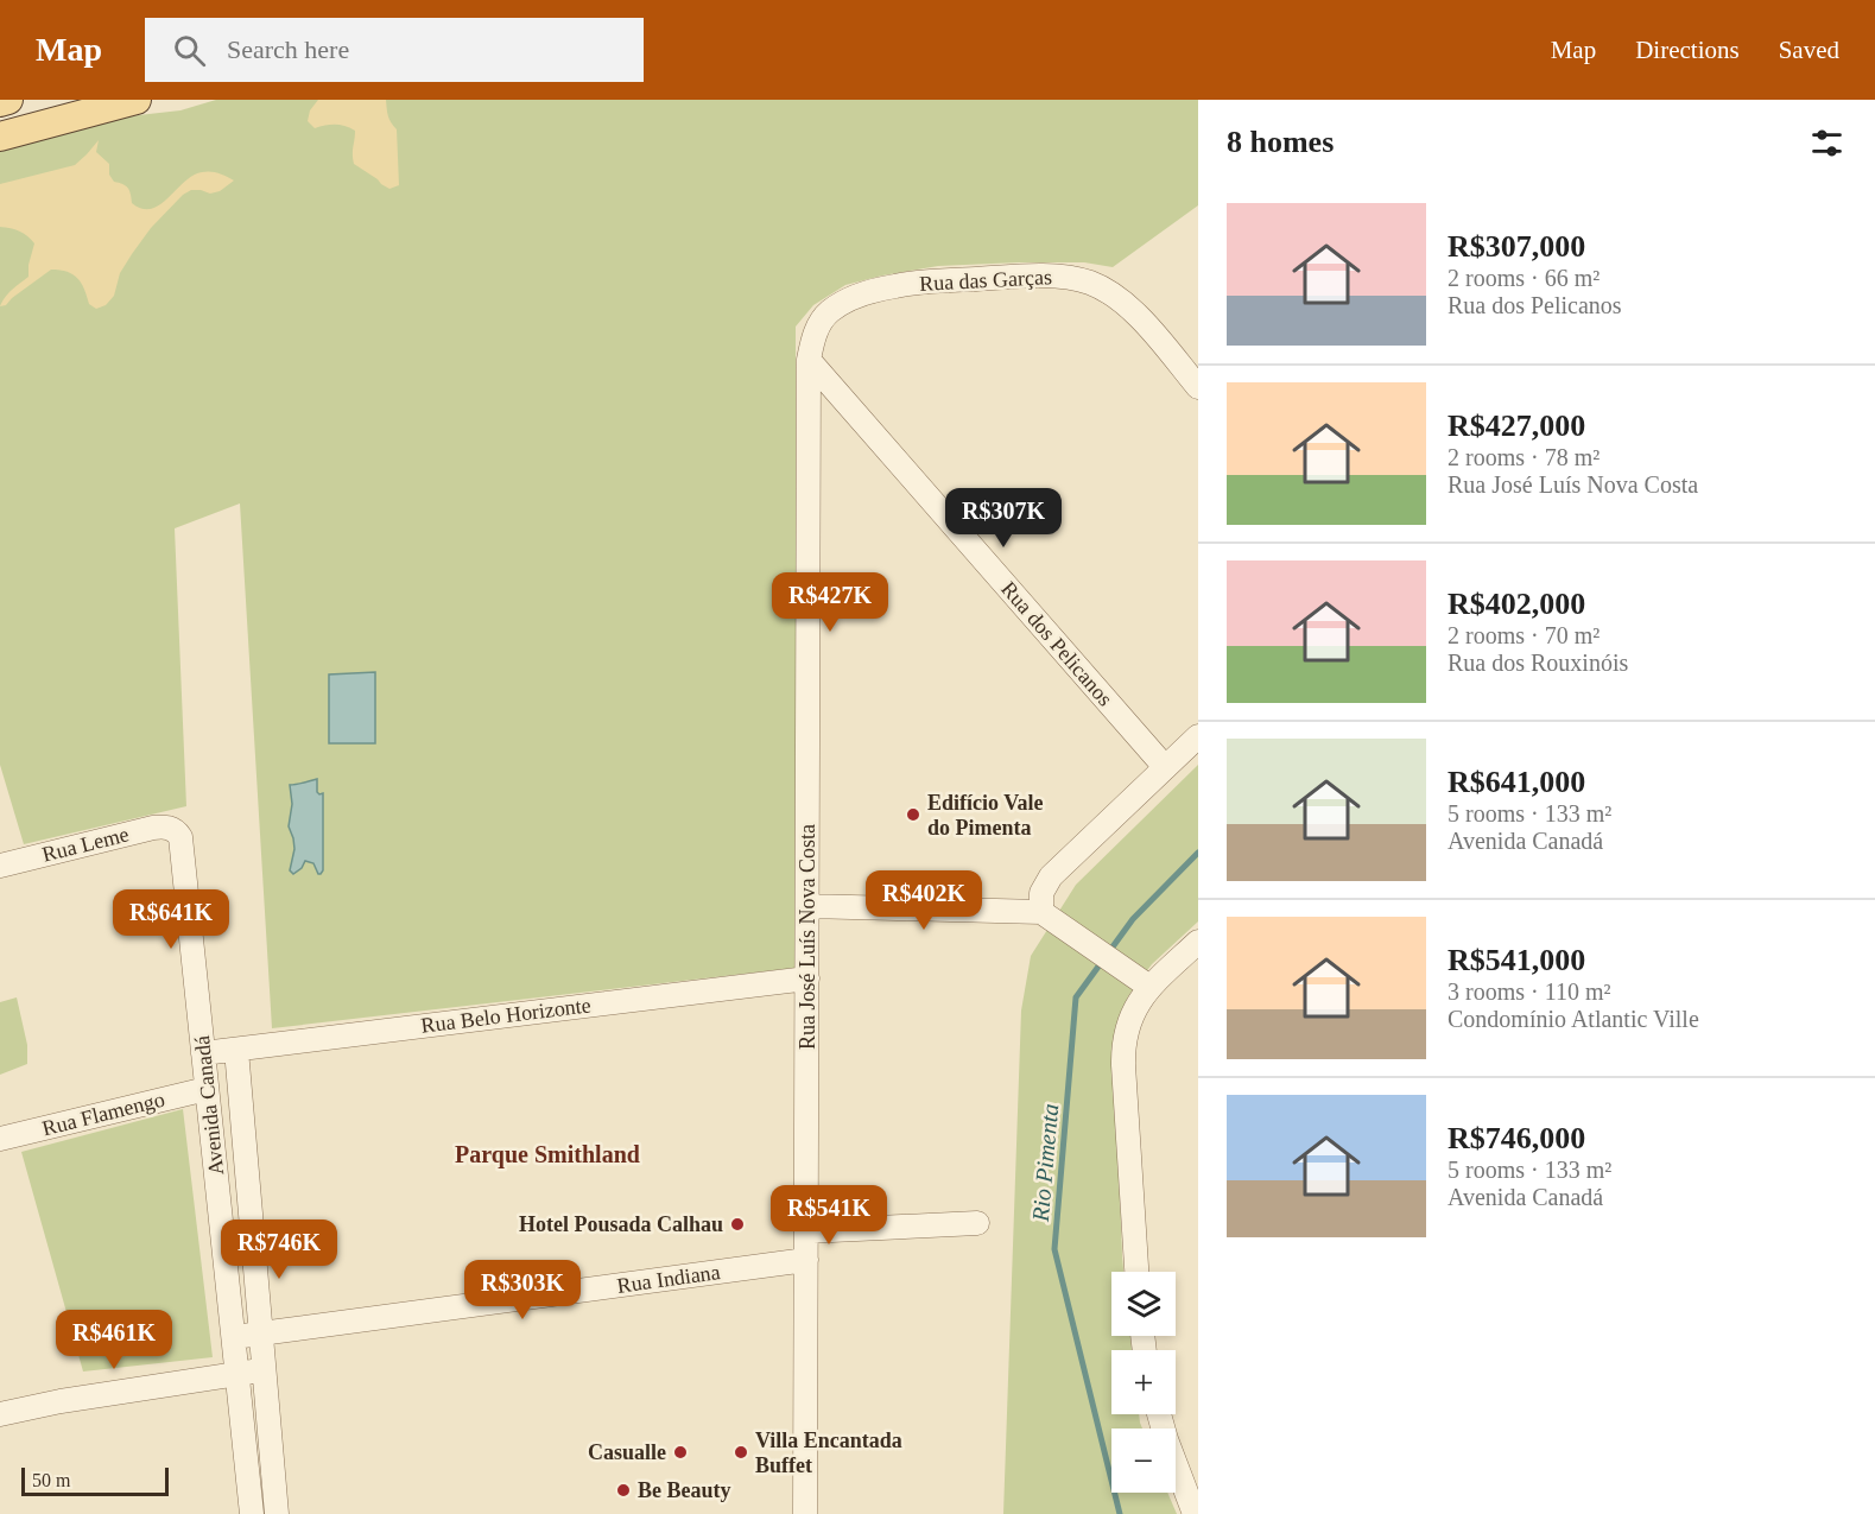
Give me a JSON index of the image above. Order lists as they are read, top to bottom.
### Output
{
  "streets": {
    "street": [
      "Rua das Garças",
      "Rua dos Pelicanos",
      "Rua Leme",
      "Rua José Luís Nova Costa",
      "Rua Belo Horizonte",
      "Avenida Canadá",
      "Rua Flamengo",
      "Rua Indiana"
    ]
  },
  "crossings": [
    ["Rua das Garças", "Rua dos Pelicanos"],
    ["Rua das Garças", "Rua José Luís Nova Costa"],
    ["Rua dos Pelicanos", "Rua José Luís Nova Costa"],
    ["Rua Leme", "Avenida Canadá"],
    ["Rua José Luís Nova Costa", "Rua Belo Horizonte"],
    ["Rua José Luís Nova Costa", "Rua Indiana"],
    ["Rua Belo Horizonte", "Avenida Canadá"],
    ["Avenida Canadá", "Rua Flamengo"],
    ["Avenida Canadá", "Rua Indiana"]
  ],
  "districts": ["Parque Smithland"],
  "water": ["Rio Pimenta"],
  "places": [
    "Edifício Vale do Pimenta",
    "Hotel Pousada Calhau",
    "Casualle",
    "Villa Encantada Buffet",
    "Be Beauty"
  ],
  "scale_bar": "50 m",
  "page": {
    "header": "Map",
    "search": "Search here",
    "nav": ["Map", "Directions", "Saved"],
    "heading": "8 homes",
    "list": [
      {
        "name": "R$307,000",
        "note": "2 rooms · 66 m² · Rua dos Pelicanos"
      },
      {
        "name": "R$427,000",
        "note": "2 rooms · 78 m² · Rua José Luís Nova Costa"
      },
      {
        "name": "R$402,000",
        "note": "2 rooms · 70 m² · Rua dos Rouxinóis"
      },
      {
        "name": "R$641,000",
        "note": "5 rooms · 133 m² · Avenida Canadá"
      },
      {
        "name": "R$541,000",
        "note": "3 rooms · 110 m² · Condomínio Atlantic Ville"
      },
      {
        "name": "R$746,000",
        "note": "5 rooms · 133 m² · Avenida Canadá"
      }
    ],
    "price": [
      "R$307K",
      "R$427K",
      "R$402K",
      "R$641K",
      "R$541K",
      "R$746K",
      "R$303K",
      "R$461K"
    ],
    "map_buttons": ["+", "−"],
    "scale": "50 m"
  }
}
